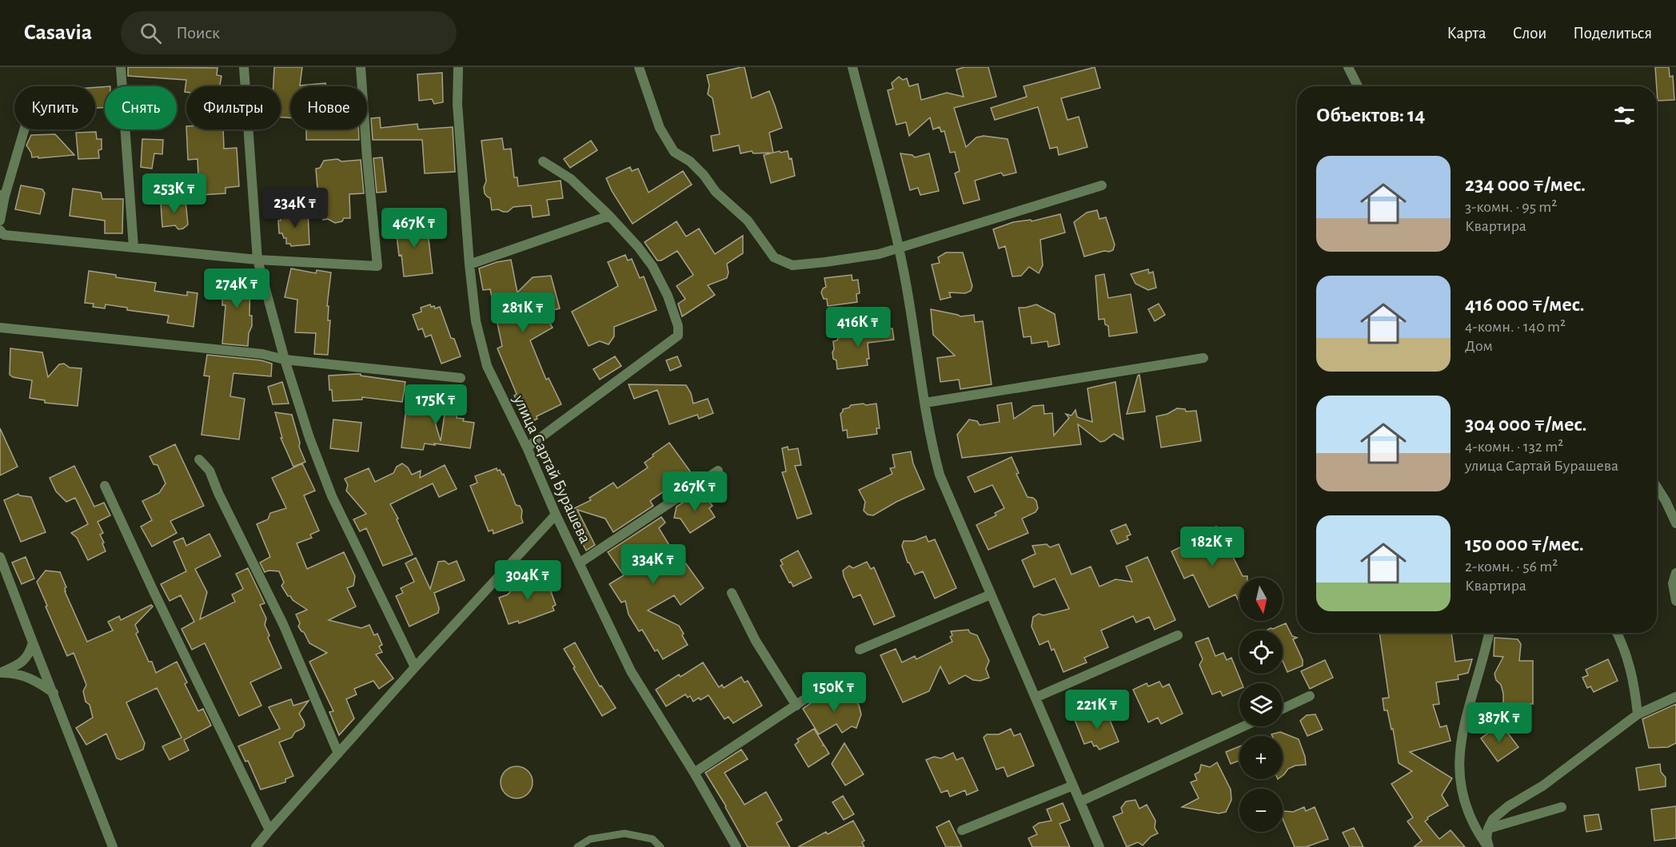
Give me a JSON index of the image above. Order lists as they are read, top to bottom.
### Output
{
  "streets": {
    "street": ["улица Сартай Бурашева"]
  },
  "north": "bottom",
  "page": {
    "header": "Casavia",
    "search": "Поиск",
    "nav": ["Карта", "Слои", "Поделиться"],
    "chip": [
      "Купить",
      "Снять",
      "Фильтры",
      "Новое"
    ],
    "heading": "Объектов: 14",
    "list": [
      {
        "name": "234 000 ₸/мес.",
        "note": "3-комн. · 95 m² · Квартира"
      },
      {
        "name": "416 000 ₸/мес.",
        "note": "4-комн. · 140 m² · Дом"
      },
      {
        "name": "304 000 ₸/мес.",
        "note": "4-комн. · 132 m² · улица Сартай Бурашева"
      },
      {
        "name": "150 000 ₸/мес.",
        "note": "2-комн. · 56 m² · Квартира"
      }
    ],
    "price": [
      "253K ₸",
      "234K ₸",
      "467K ₸",
      "274K ₸",
      "281K ₸",
      "416K ₸",
      "175K ₸",
      "267K ₸",
      "182K ₸",
      "334K ₸",
      "304K ₸",
      "150K ₸",
      "221K ₸",
      "387K ₸"
    ],
    "map_buttons": ["+", "−"]
  }
}
